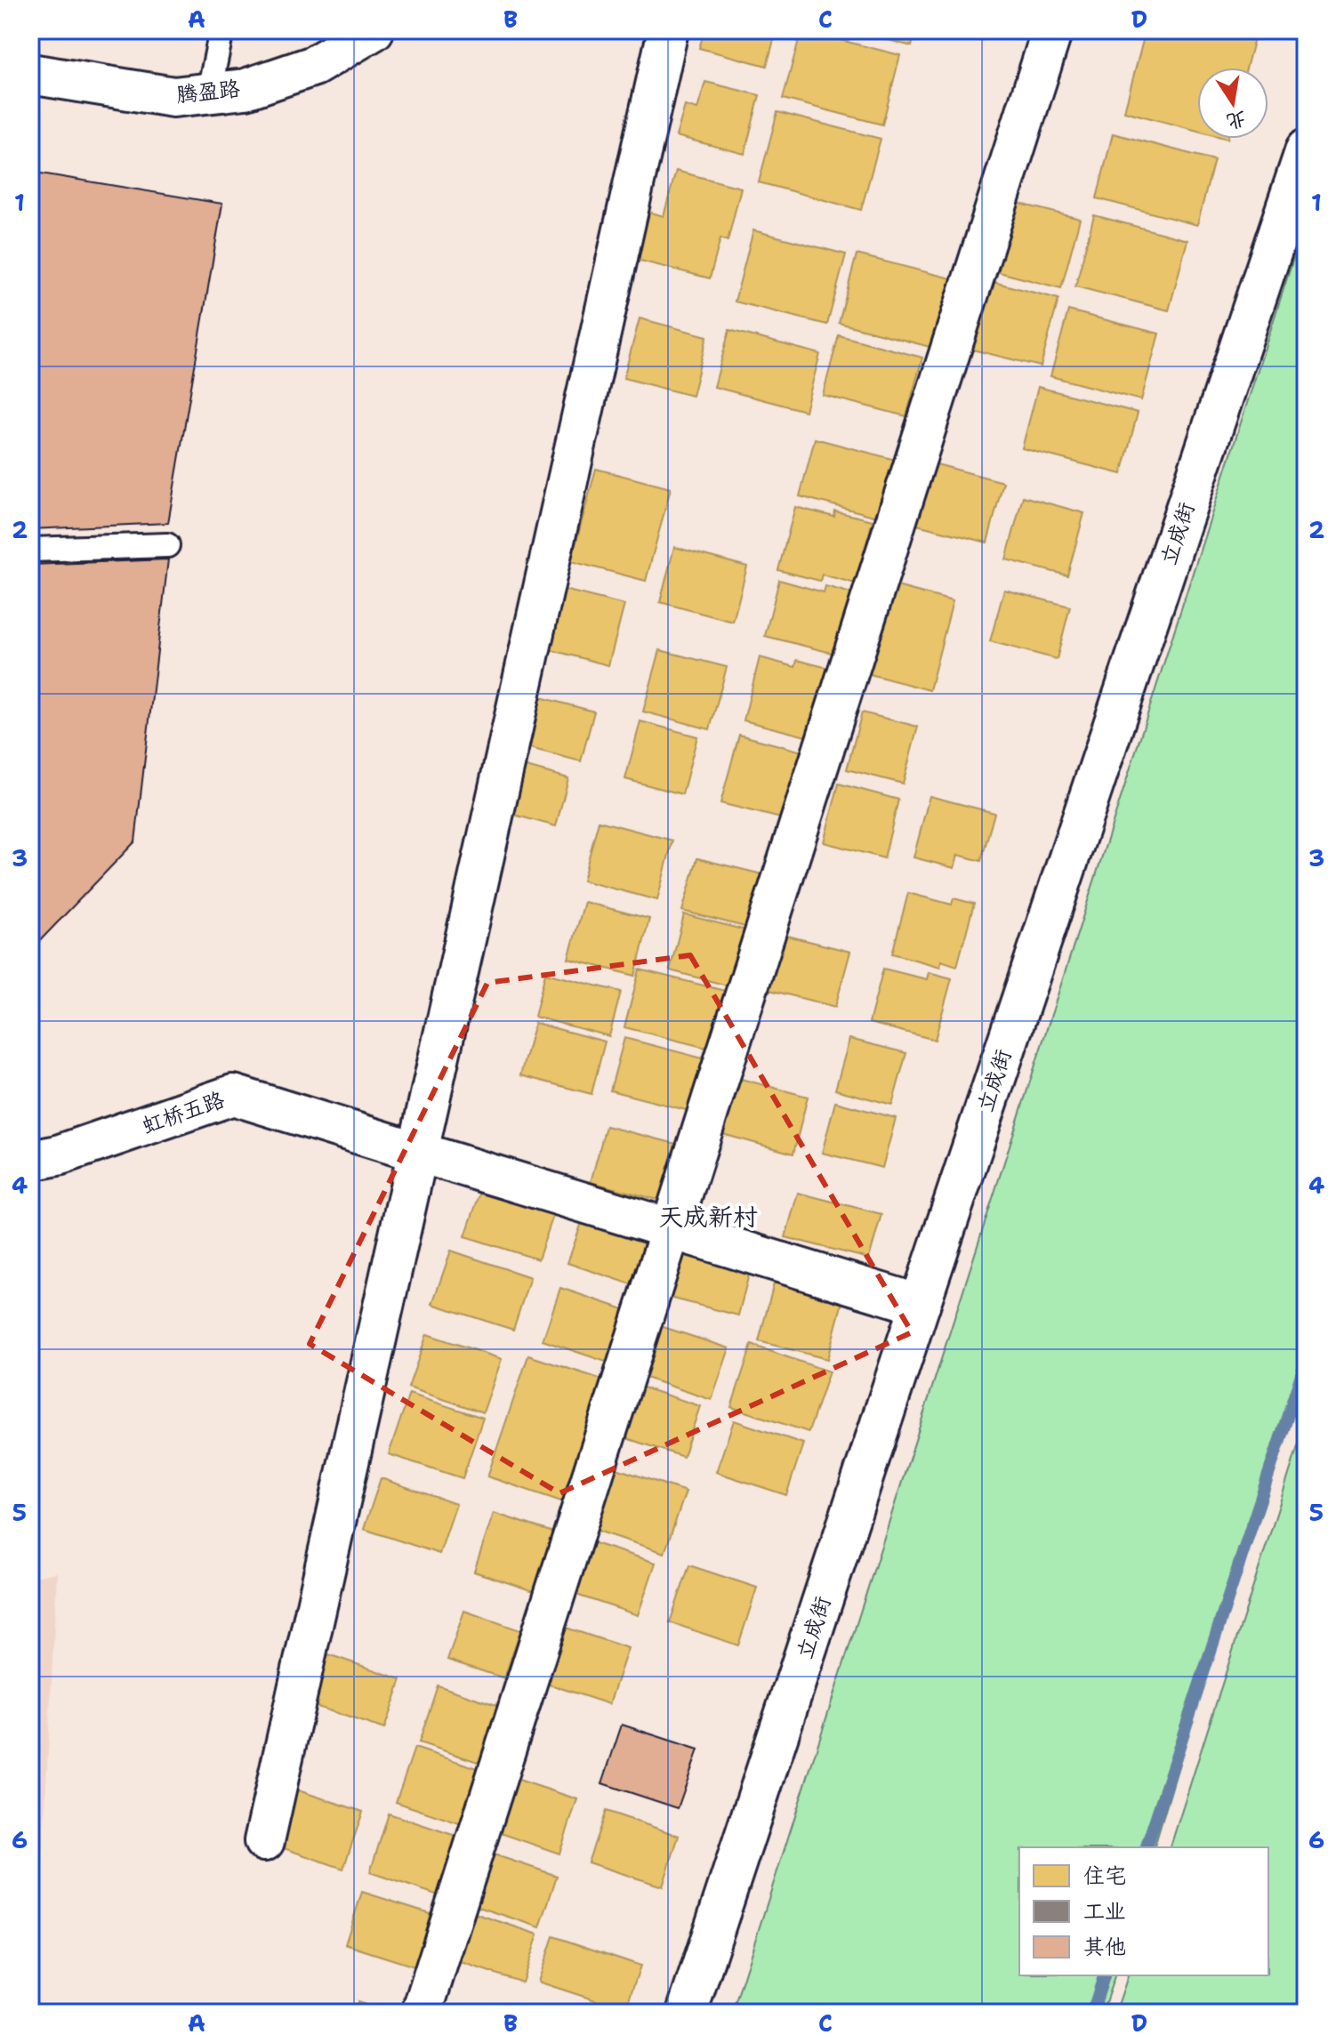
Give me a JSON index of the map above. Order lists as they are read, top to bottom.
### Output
{
  "streets": {
    "street": ["腾盈路", "立成街", "虹桥五路"]
  },
  "crossings": [
    ["立成街", "虹桥五路"]
  ],
  "districts": ["天成新村"],
  "legend": ["住宅", "工业", "其他"],
  "north": "bottom",
  "grid": {
    "columns": [
      "A",
      "B",
      "C",
      "D"
    ],
    "rows": [
      "1",
      "2",
      "3",
      "4",
      "5",
      "6"
    ]
  }
}
